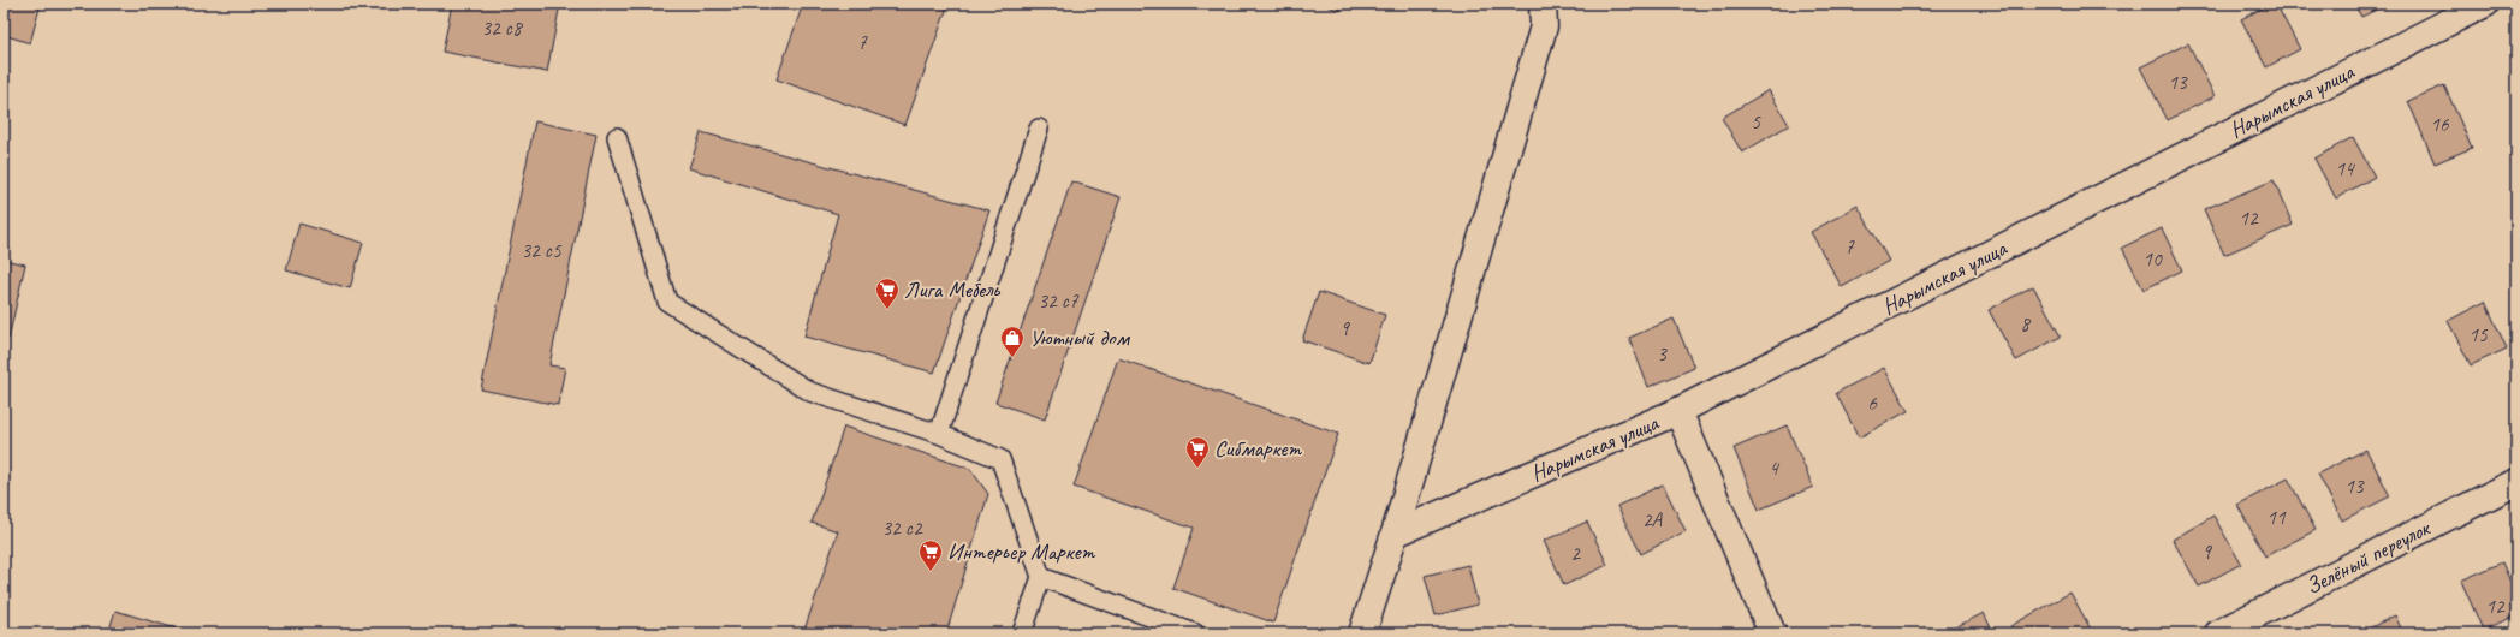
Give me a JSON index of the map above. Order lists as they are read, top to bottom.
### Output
{
  "streets": {
    "street": ["Нарымская улица", "Зелёный переулок"]
  },
  "places": {
    "supermarket": ["Лига Мебель", "Сибмаркет", "Интерьер Маркет"],
    "shop": ["Уютный дом"]
  },
  "house_numbers": [
    "32 с8",
    "7",
    "13",
    "5",
    "16",
    "14",
    "12",
    "7",
    "32 с5",
    "10",
    "32 с7",
    "8",
    "9",
    "15",
    "3",
    "6",
    "4",
    "13",
    "11",
    "2А",
    "32 с2",
    "9",
    "2",
    "12"
  ]
}
